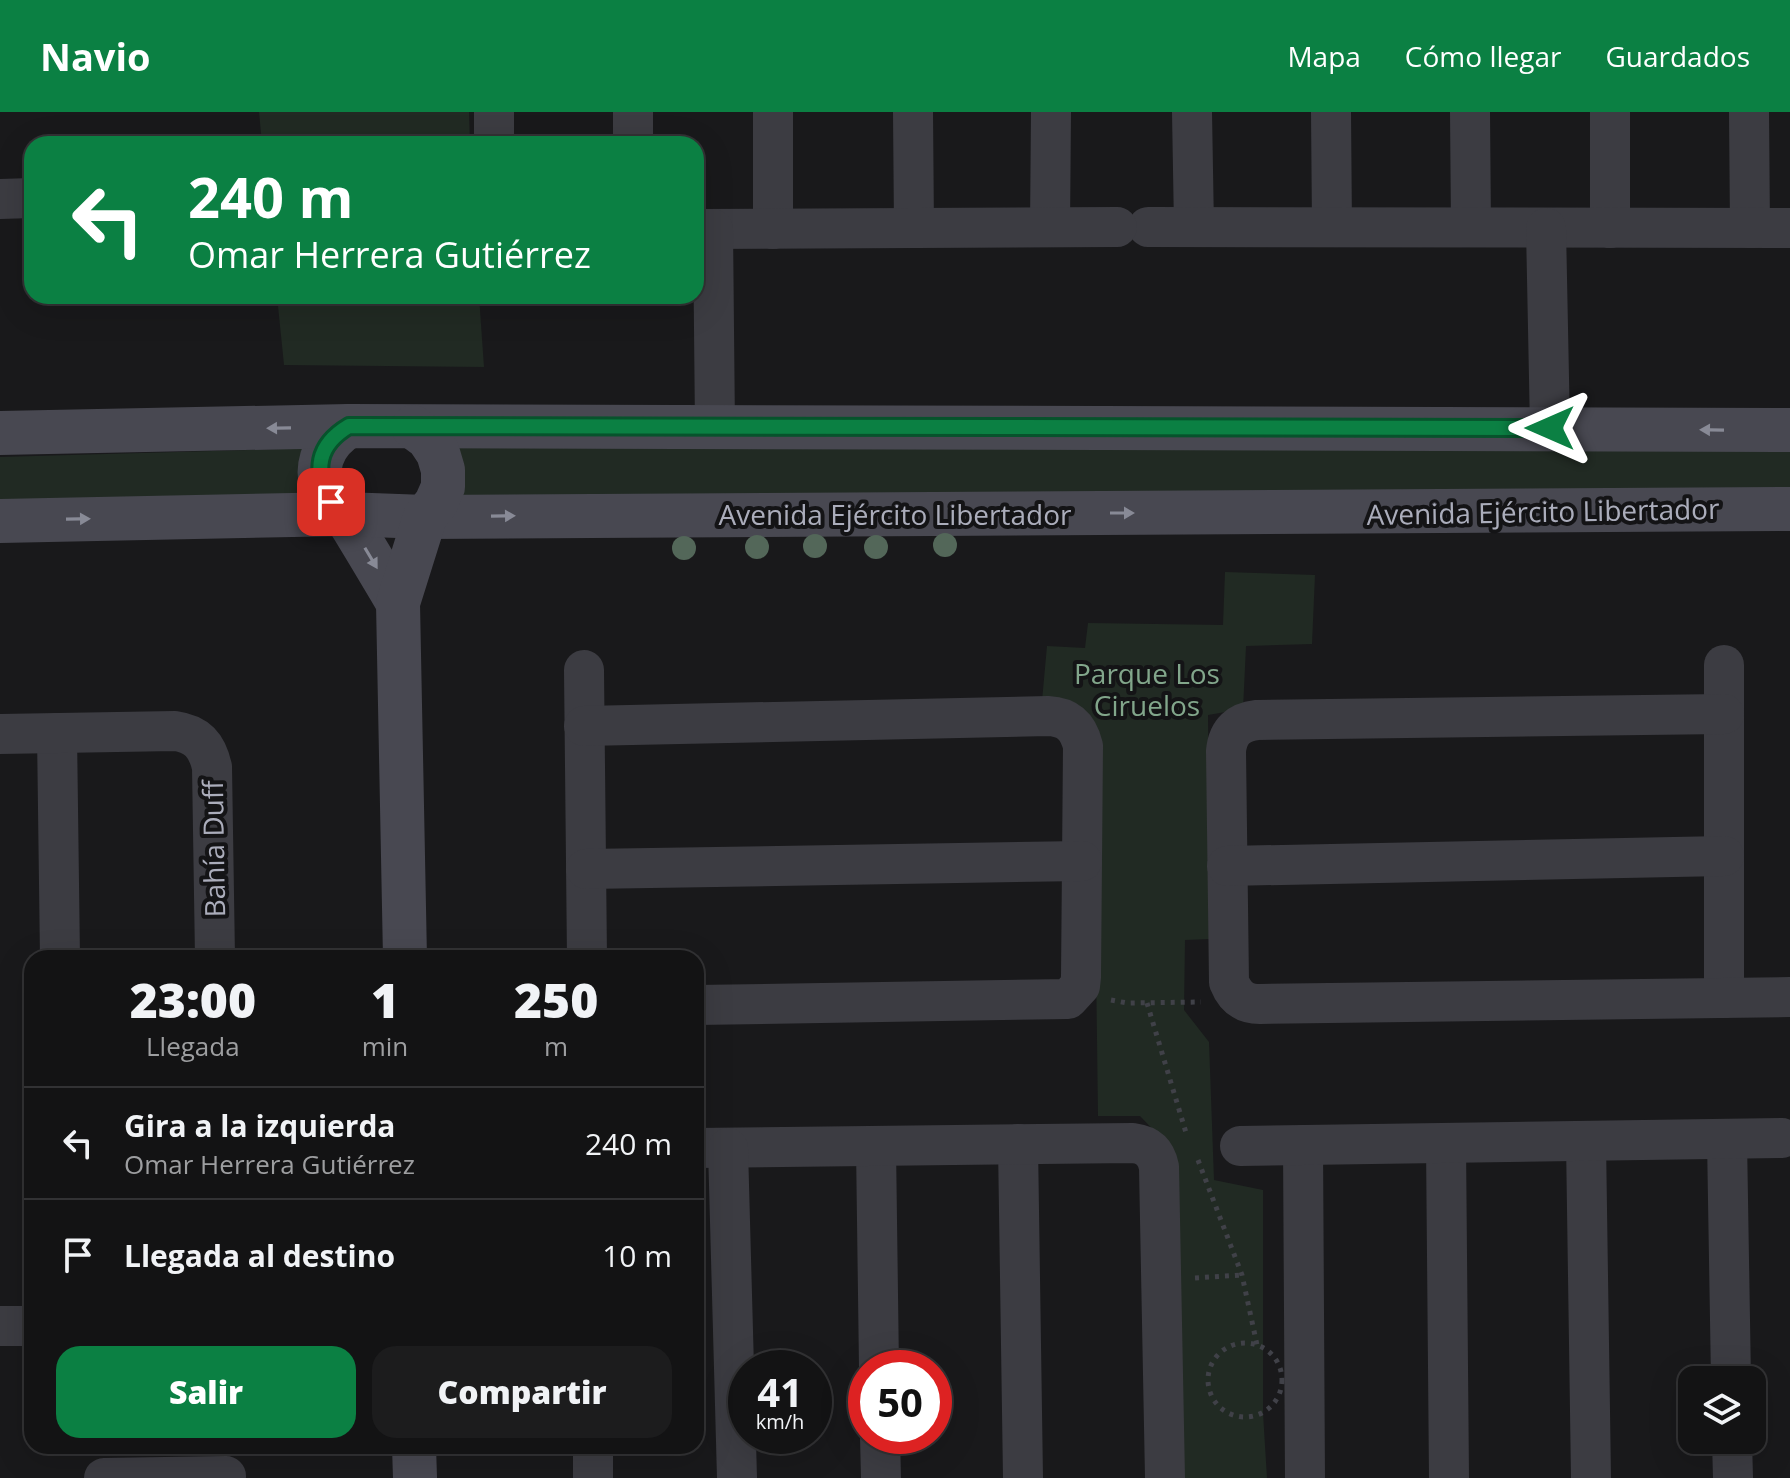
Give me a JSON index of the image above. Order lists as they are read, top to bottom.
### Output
{
  "streets": {
    "main road": ["Avenida Ejército Libertador"],
    "street": ["Bahía Duff"]
  },
  "parks": ["Parque Los Ciruelos"],
  "page": {
    "header": "Navio",
    "nav": ["Mapa", "Cómo llegar", "Guardados"],
    "turn": ["240 m", "Omar Herrera Gutiérrez"],
    "eta": [
      "23:00",
      "Llegada",
      "1",
      "min",
      "250",
      "m"
    ],
    "list": [
      {
        "name": "Gira a la izquierda",
        "note": "Omar Herrera Gutiérrez",
        "value": "240 m"
      },
      {
        "name": "Llegada al destino",
        "value": "10 m"
      }
    ],
    "buttons": ["Salir", "Compartir"],
    "speed": "41 km/h",
    "limit": "50"
  }
}
